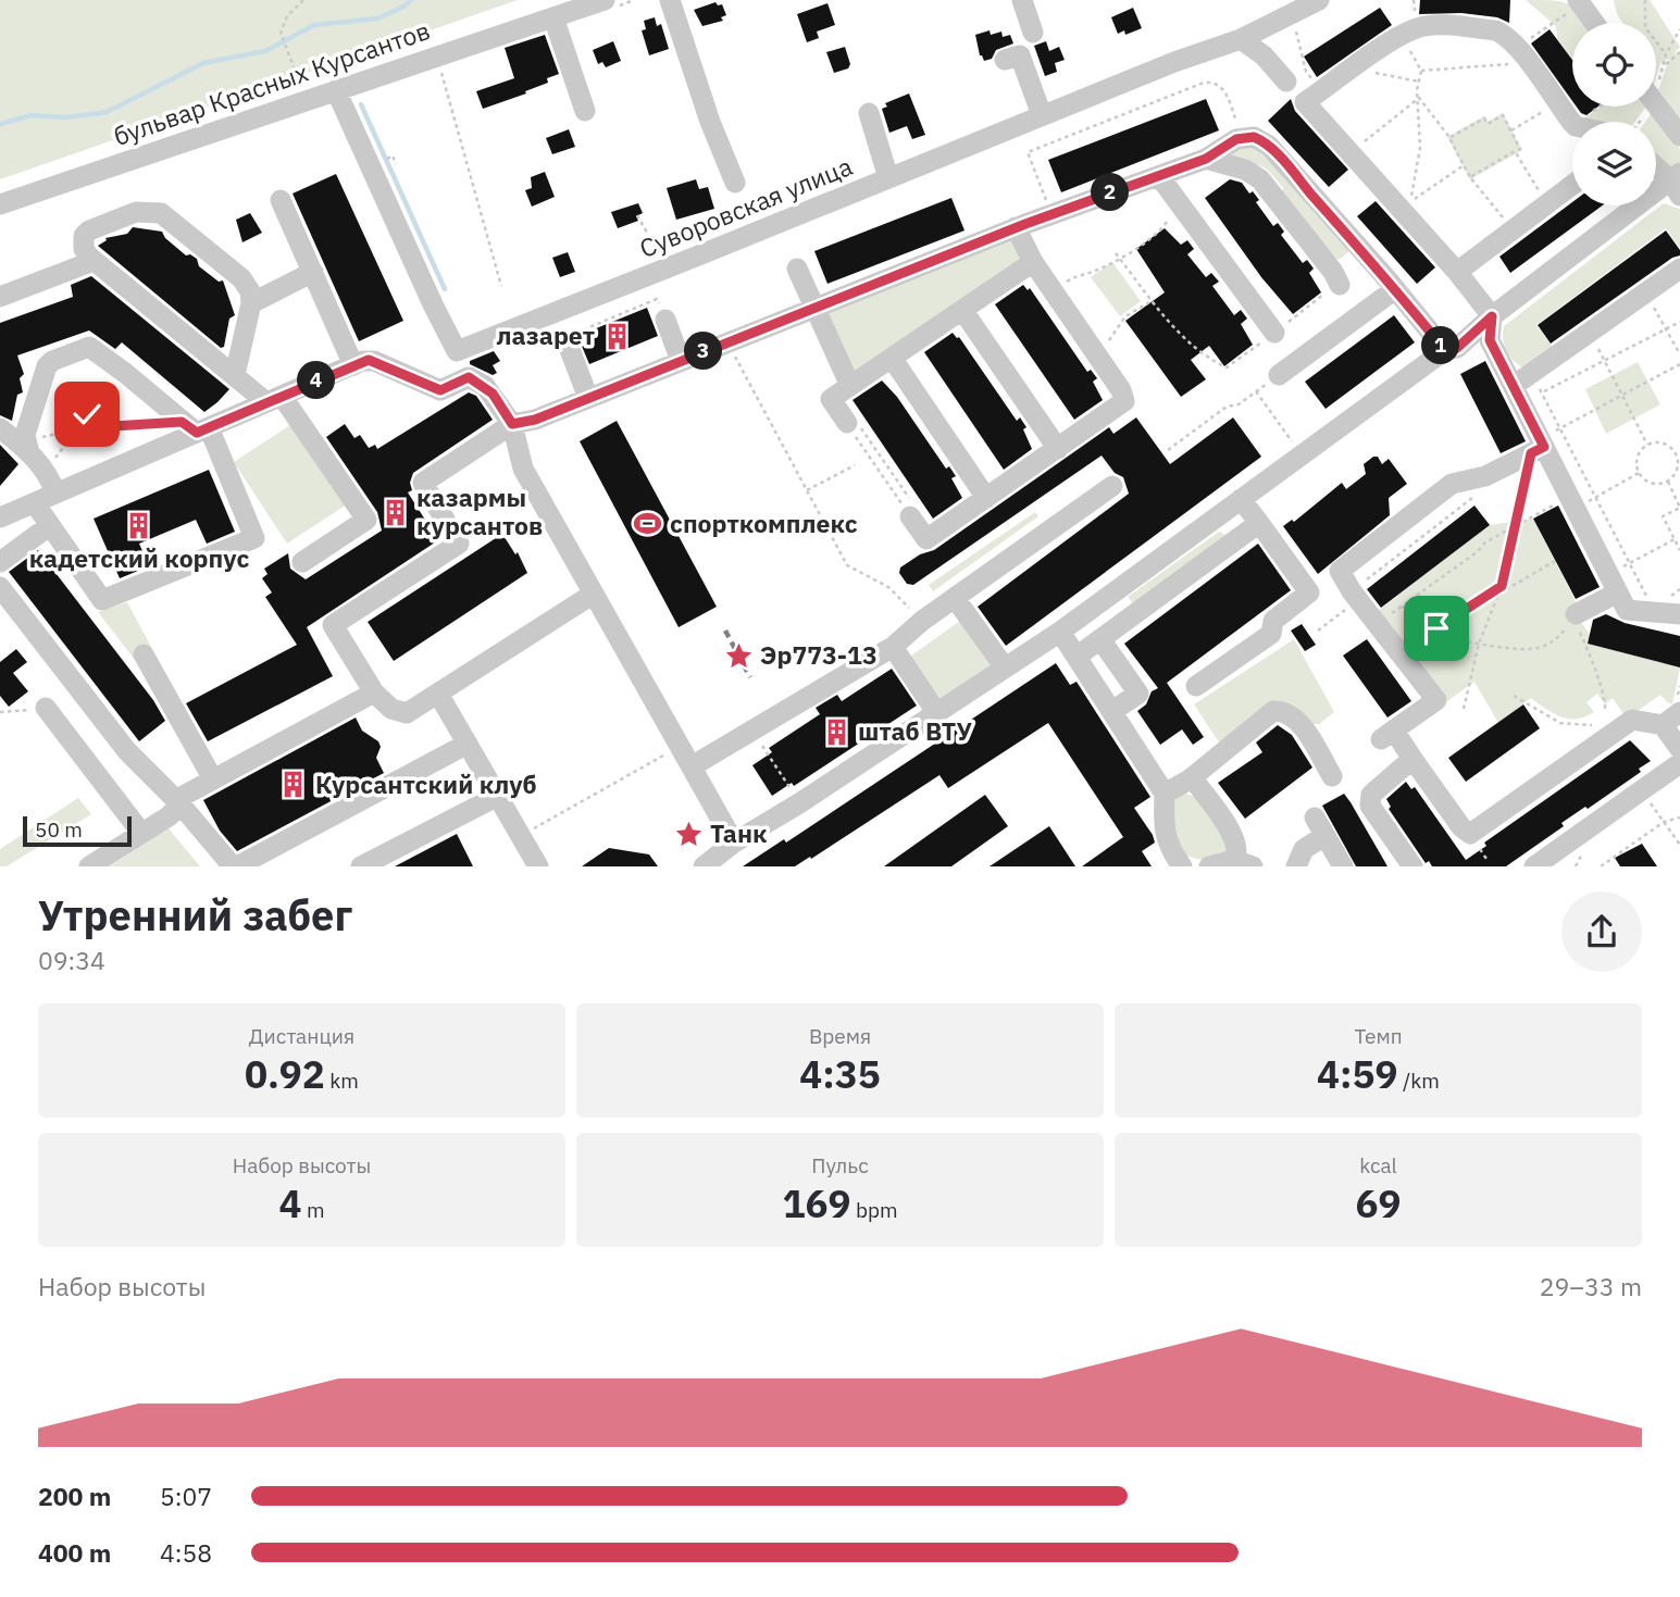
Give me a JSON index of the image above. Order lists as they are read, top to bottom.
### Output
{
  "streets": {
    "street": ["бульвар Красных Курсантов", "Суворовская улица"]
  },
  "crossings": [
    ["бульвар Красных Курсантов", "Суворовская улица"]
  ],
  "places": {
    "building": [
      "лазарет",
      "казармы курсантов",
      "кадетский корпус",
      "штаб ВТУ",
      "Курсантский клуб"
    ],
    "sports": ["спорткомплекс"],
    "place": ["Эр773-13", "Танк"]
  },
  "scale_bar": "50 m",
  "page": {
    "pins": [
      "2",
      "1",
      "3",
      "4"
    ],
    "scale": "50 m",
    "heading": ["Утренний забег", "09:34"],
    "stats": [
      ["Дистанция", "0.92 km"],
      ["Время", "4:35"],
      ["Темп", "4:59 /km"],
      ["Набор высоты", "4 m"],
      ["Пульс", "169 bpm"],
      ["kcal", "69"]
    ],
    "chart": ["Набор высоты", "29–33 m"],
    "list": [
      {
        "name": "200 m",
        "note": "5:07"
      },
      {
        "name": "400 m",
        "note": "4:58"
      }
    ]
  }
}
